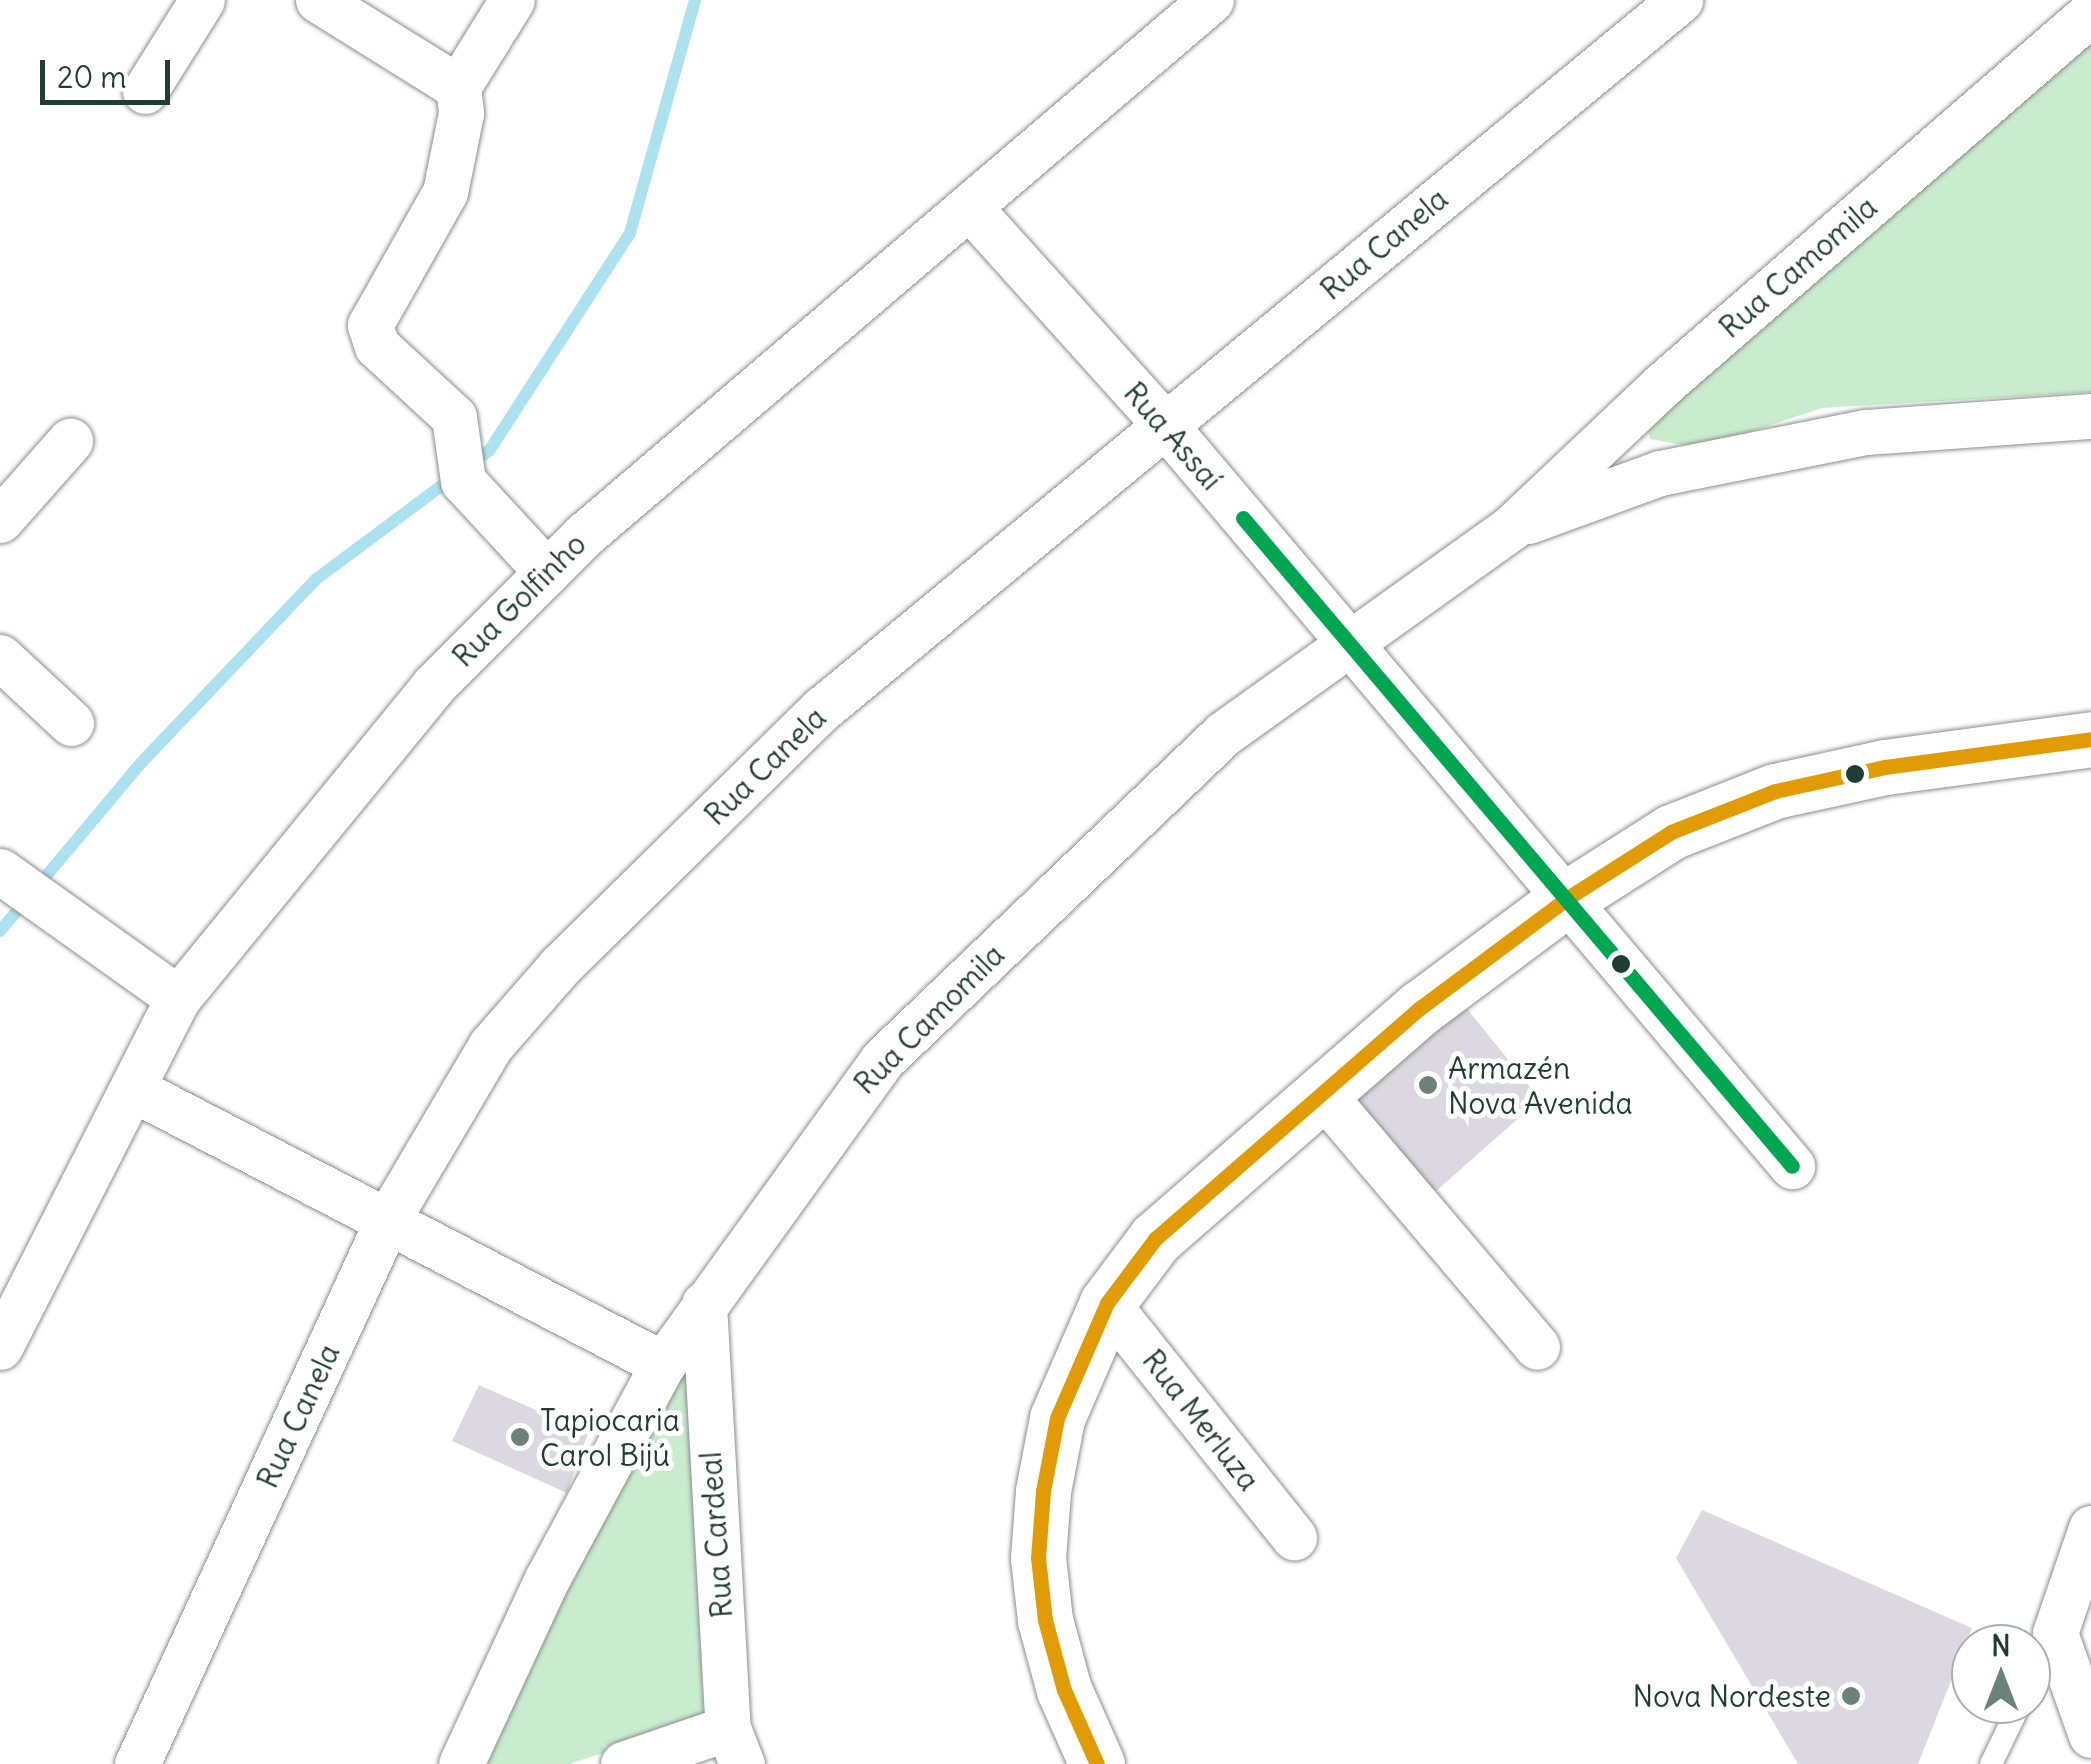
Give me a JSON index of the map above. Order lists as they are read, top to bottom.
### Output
{
  "streets": {
    "street": [
      "Rua Canela",
      "Rua Camomila",
      "Rua Assaí",
      "Rua Golfinho",
      "Rua Merluza",
      "Rua Cardeal"
    ]
  },
  "crossings": [
    ["Rua Canela", "Rua Assaí"],
    ["Rua Camomila", "Rua Assaí"],
    ["Rua Camomila", "Rua Cardeal"],
    ["Rua Assaí", "Rua Golfinho"]
  ],
  "places": ["Armazén Nova Avenida", "Tapiocaria Carol Bijú", "Nova Nordeste"],
  "scale_bar": "20 m",
  "north": "top"
}
